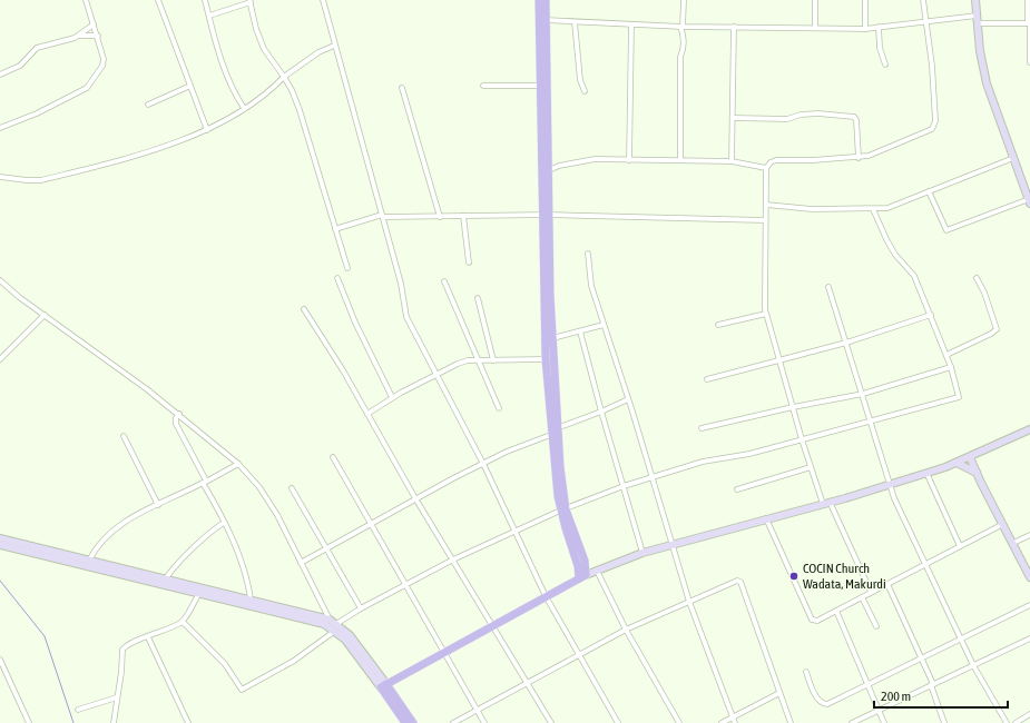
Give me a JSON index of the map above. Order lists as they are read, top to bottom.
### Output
{
  "places": ["COCIN Church Wadata, Makurdi"],
  "scale_bar": "200 m"
}
